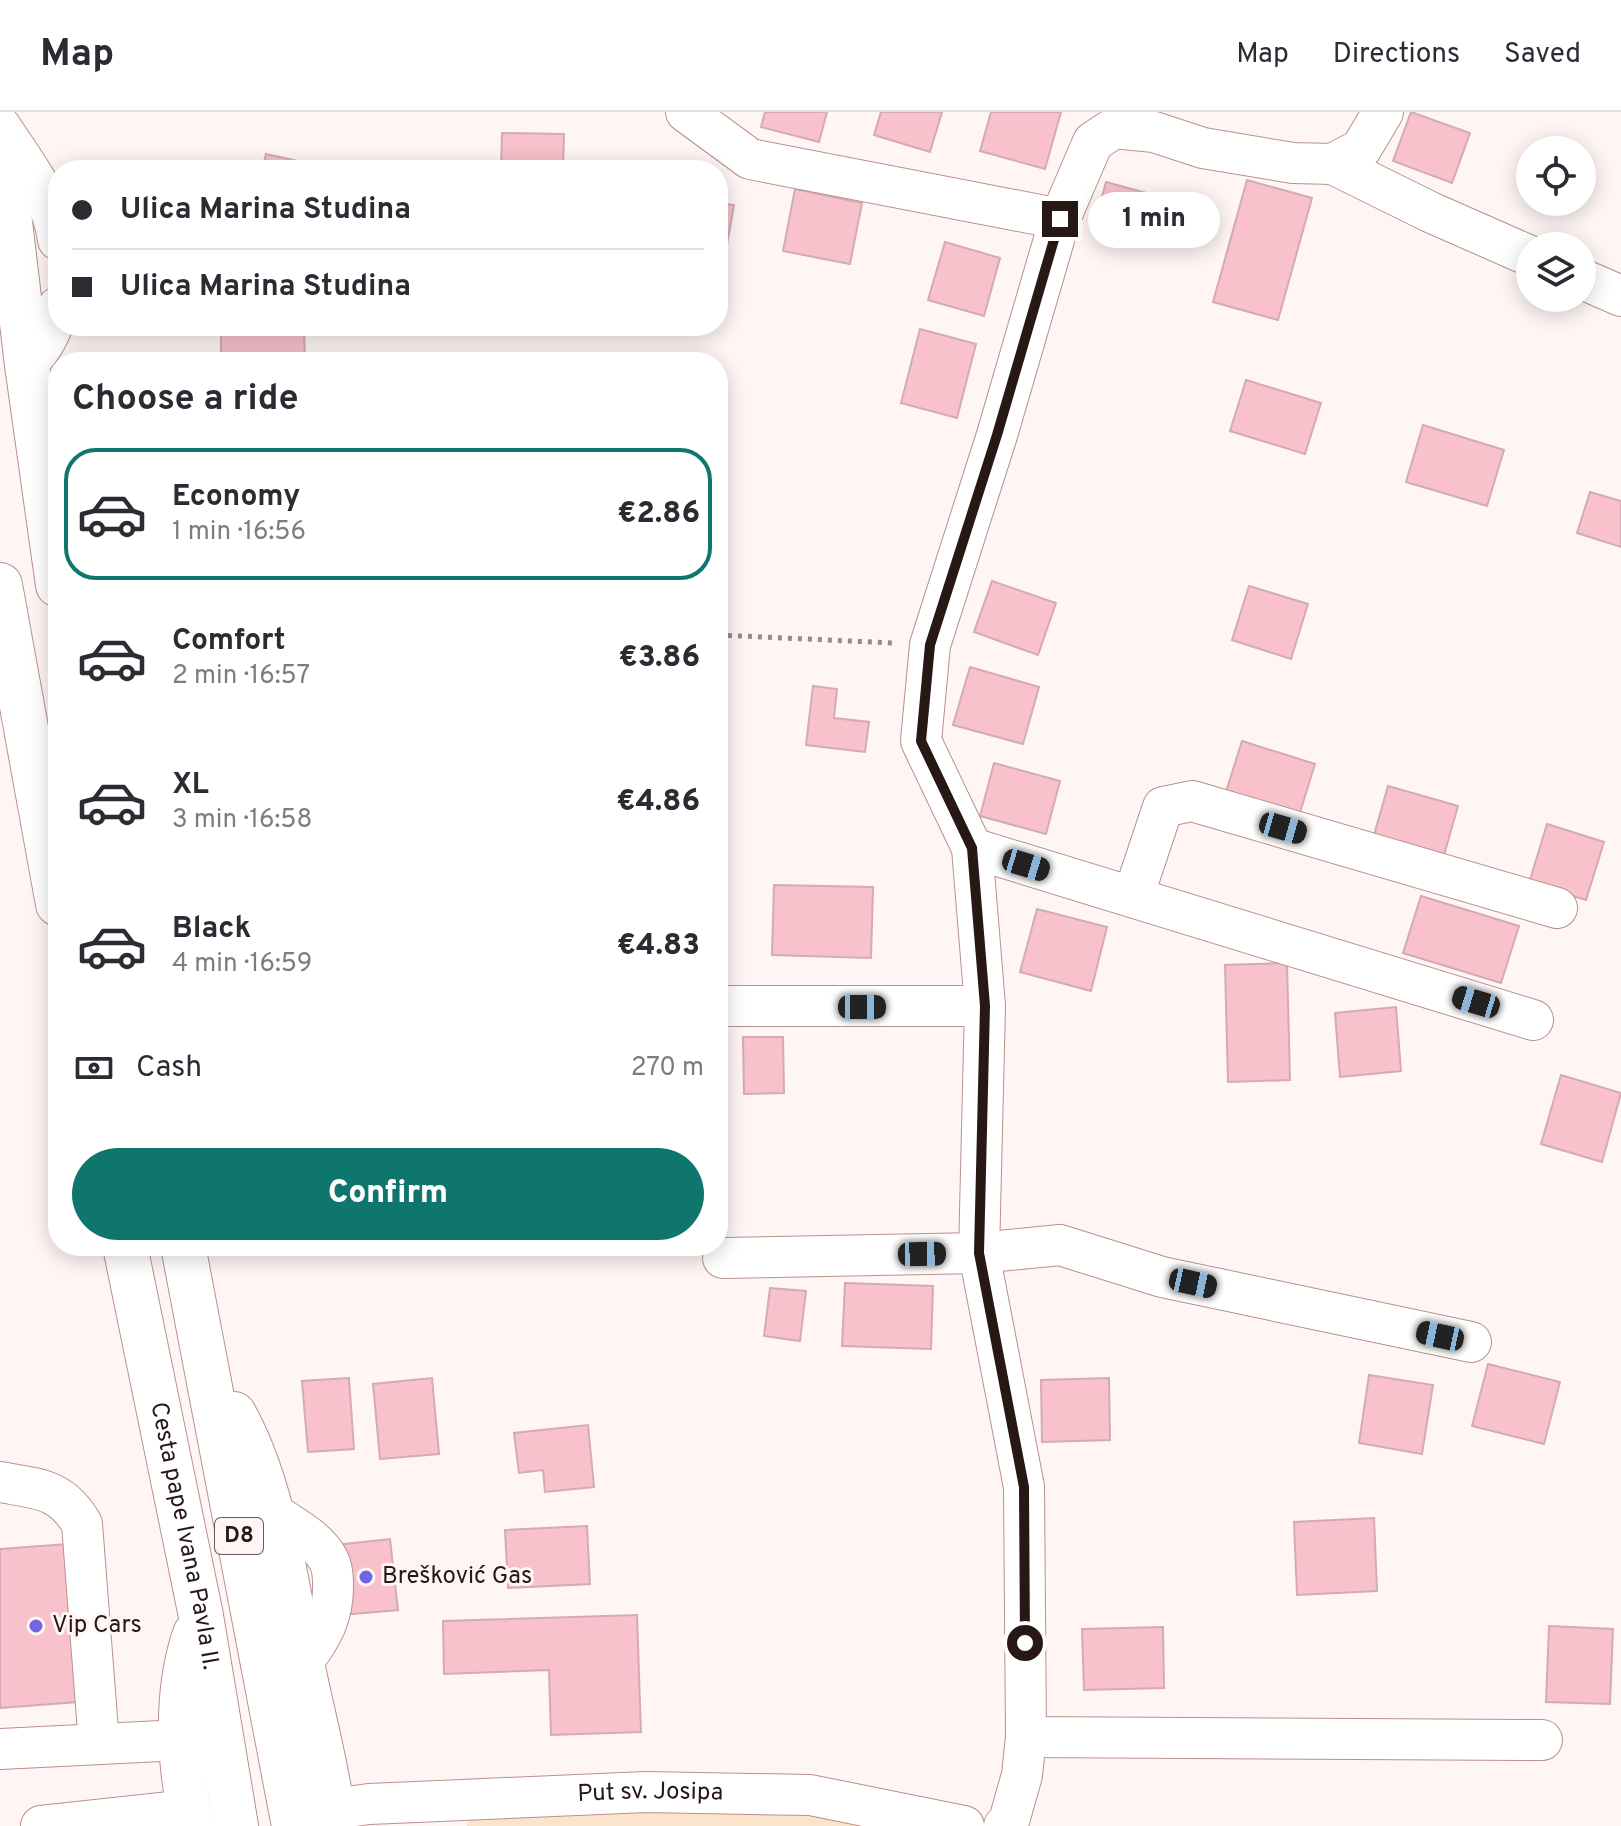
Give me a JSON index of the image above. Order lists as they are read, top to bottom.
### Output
{
  "streets": {
    "main road": ["Cesta pape Ivana Pavla II.", "D8"],
    "street": ["Put sv. Josipa"]
  },
  "crossings": [
    ["D8", "Put sv. Josipa"]
  ],
  "places": ["Brešković Gas", "Vip Cars"],
  "page": {
    "header": "Map",
    "nav": ["Map", "Directions", "Saved"],
    "banner": ["Ulica Marina Studina", "Ulica Marina Studina"],
    "bubble": "1 min",
    "heading": "Choose a ride",
    "list": [
      {
        "name": "Economy",
        "note": "1 min · 16:56",
        "value": "€2.86"
      },
      {
        "name": "Comfort",
        "note": "2 min · 16:57",
        "value": "€3.86"
      },
      {
        "name": "XL",
        "note": "3 min · 16:58",
        "value": "€4.86"
      },
      {
        "name": "Black",
        "note": "4 min · 16:59",
        "value": "€4.83"
      }
    ],
    "pay": ["Cash", "270 m"],
    "buttons": "Confirm"
  }
}
